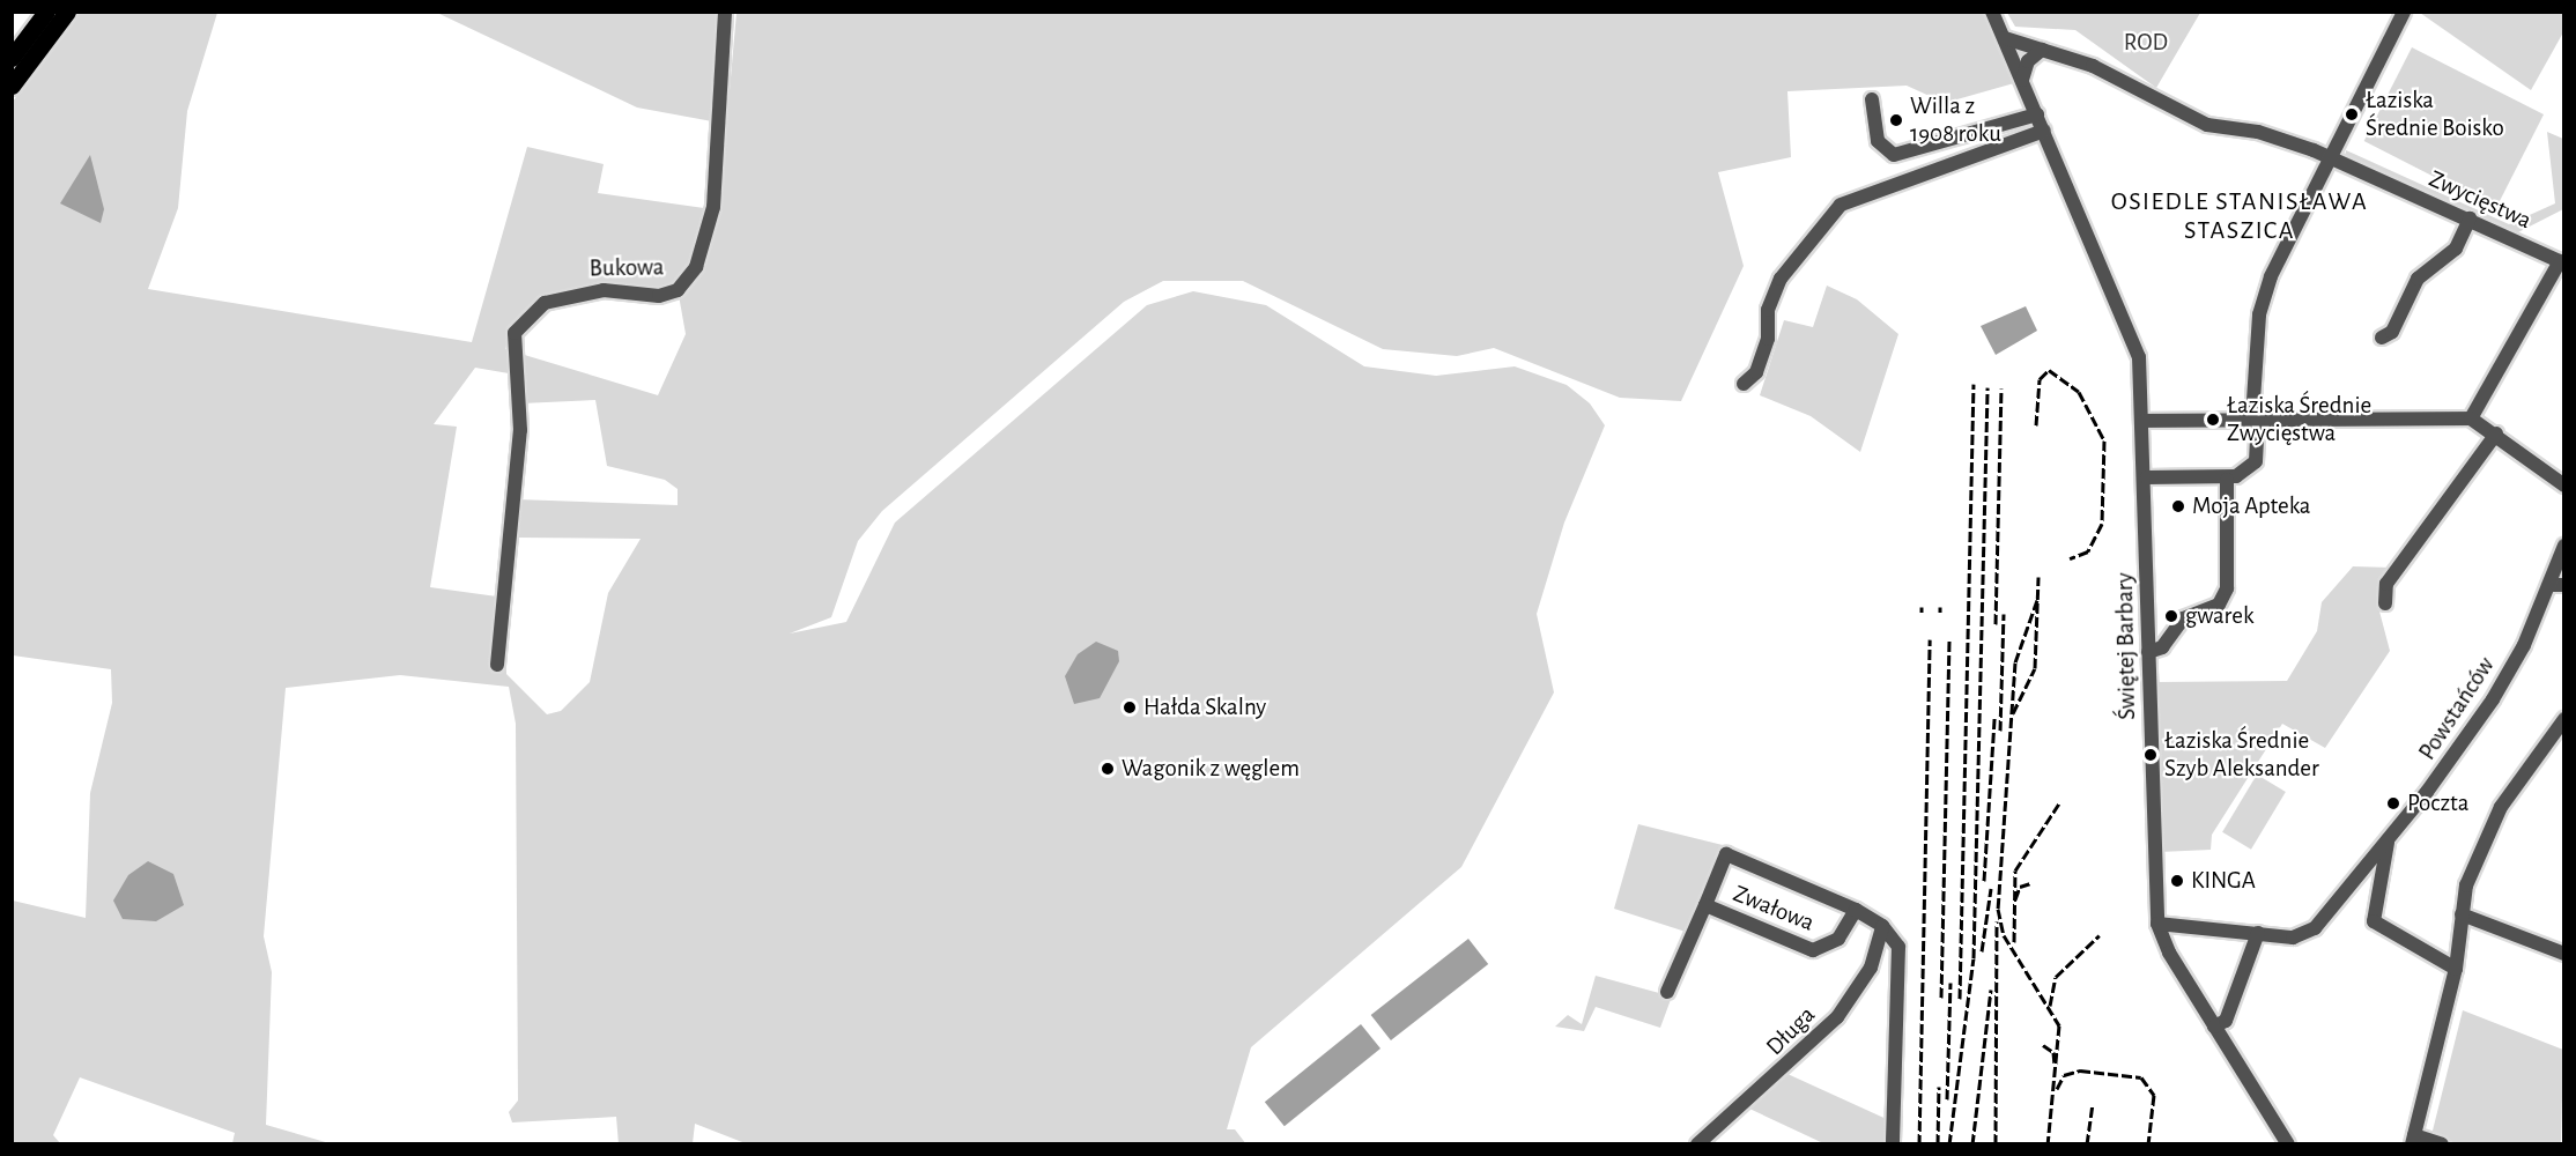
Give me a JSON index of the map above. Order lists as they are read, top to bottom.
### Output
{
  "streets": {
    "street": [
      "Zwycięstwa",
      "Bukowa",
      "Świętej Barbary",
      "Powstańców",
      "Zwałowa",
      "Długa"
    ]
  },
  "crossings": [
    ["Zwycięstwa", "Świętej Barbary"],
    ["Świętej Barbary", "Powstańców"]
  ],
  "districts": ["OSIEDLE STANISŁAWA STASZICA"],
  "parks": ["ROD"],
  "places": [
    "Łaziska Średnie Boisko",
    "Willa z 1908 roku",
    "Łaziska Średnie Zwycięstwa",
    "Moja Apteka",
    "gwarek",
    "Hałda Skalny",
    "Łaziska Średnie Szyb Aleksander",
    "Wagonik z węglem",
    "Poczta",
    "KINGA"
  ]
}
